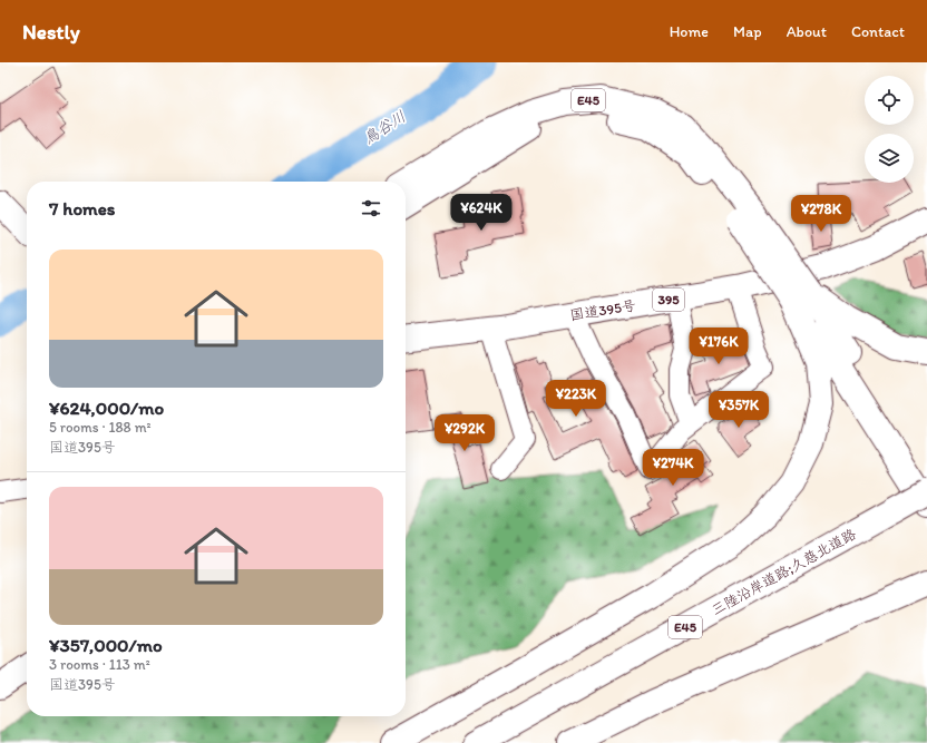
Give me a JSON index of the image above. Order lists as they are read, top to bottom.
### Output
{
  "streets": {
    "highway": [
      "E45",
      "395",
      "国道395号",
      "三陸沿岸道路;久慈北道路"
    ]
  },
  "water": ["鳥谷川"],
  "page": {
    "header": "Nestly",
    "nav": [
      "Home",
      "Map",
      "About",
      "Contact"
    ],
    "heading": "7 homes",
    "price": [
      "¥624K",
      "¥278K",
      "¥176K",
      "¥223K",
      "¥357K",
      "¥292K",
      "¥274K"
    ],
    "list": [
      {
        "name": "¥624,000/mo",
        "note": "5 rooms · 188 m² · 国道395号"
      },
      {
        "name": "¥357,000/mo",
        "note": "3 rooms · 113 m² · 国道395号"
      }
    ]
  }
}
